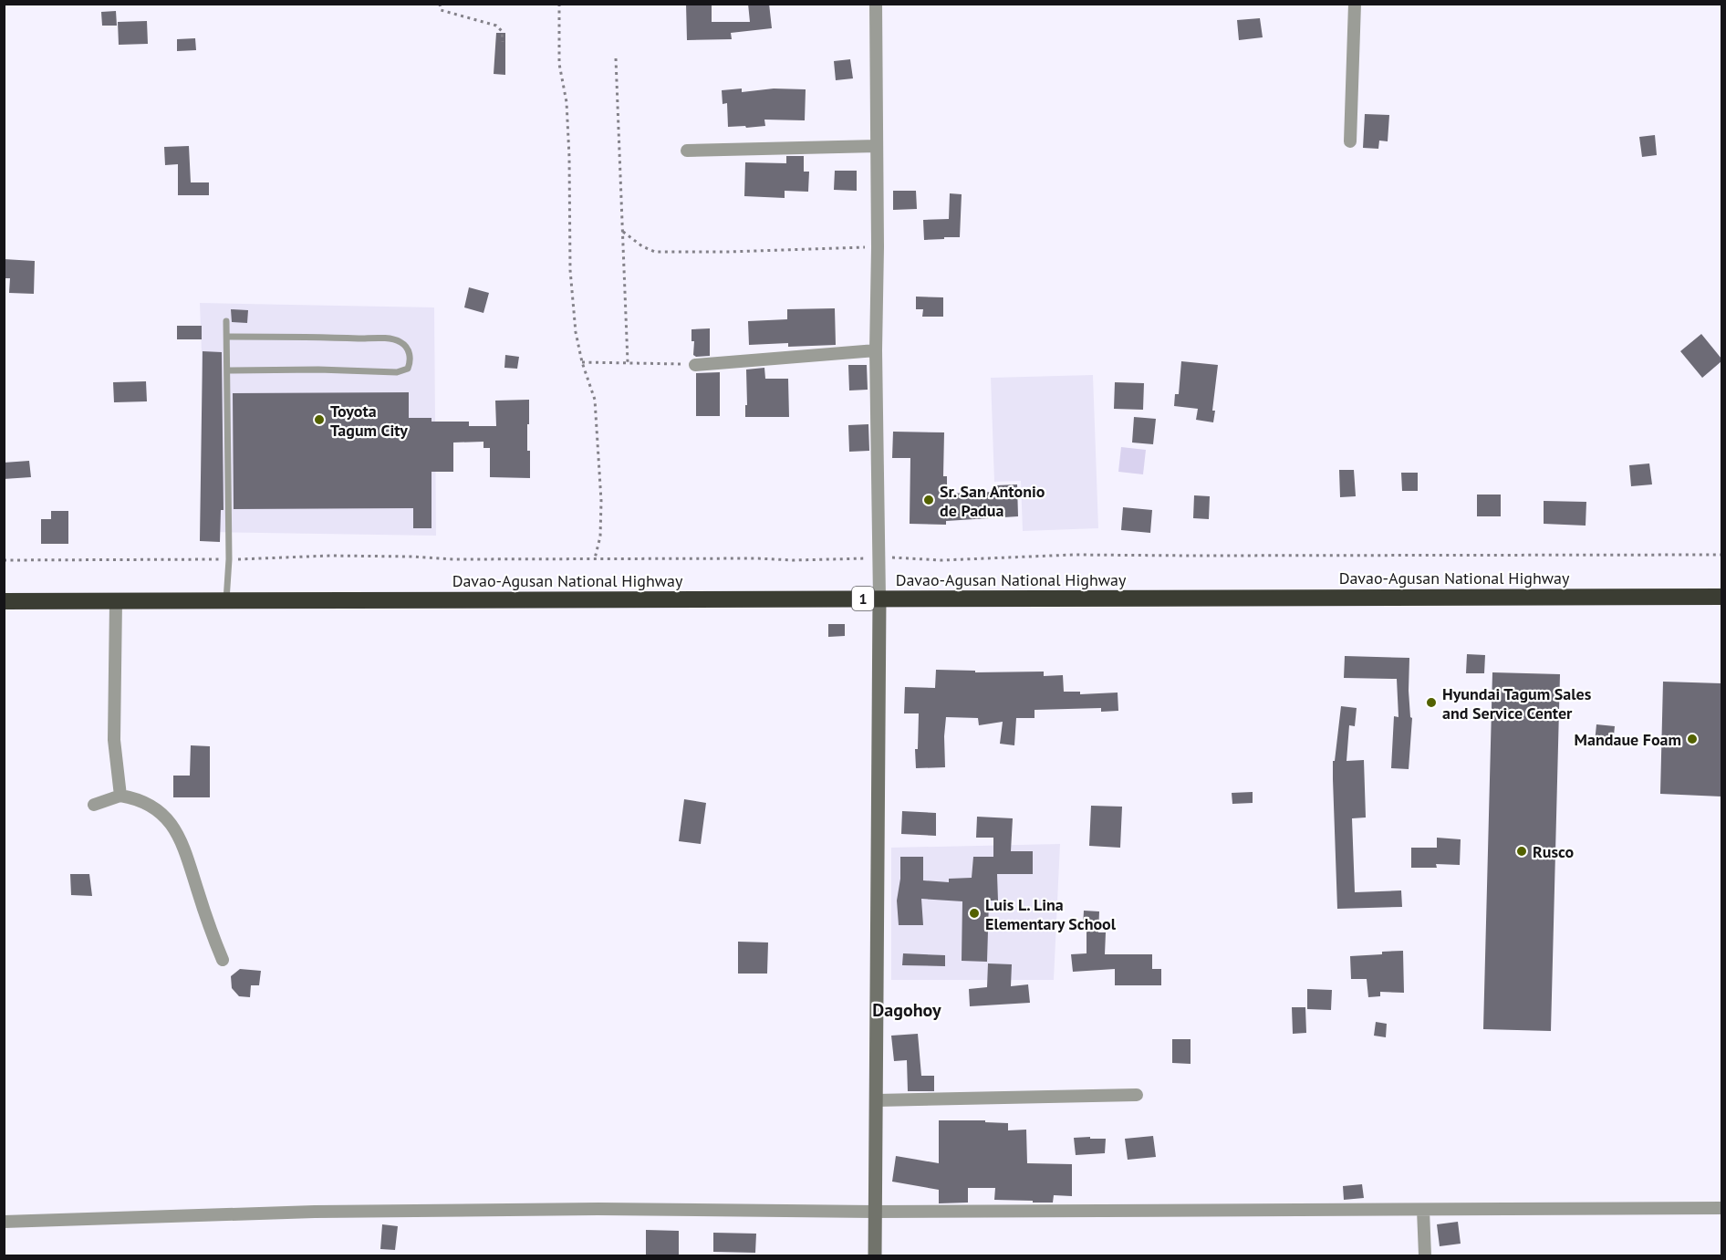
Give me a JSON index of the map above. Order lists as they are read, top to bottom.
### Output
{
  "streets": {
    "highway": ["Davao-Agusan National Highway", "1"]
  },
  "districts": ["Dagohoy"],
  "places": [
    "Toyota Tagum City",
    "Sr. San Antonio de Padua",
    "Hyundai Tagum Sales and Service Center",
    "Mandaue Foam",
    "Rusco",
    "Luis L. Lina Elementary School"
  ]
}
